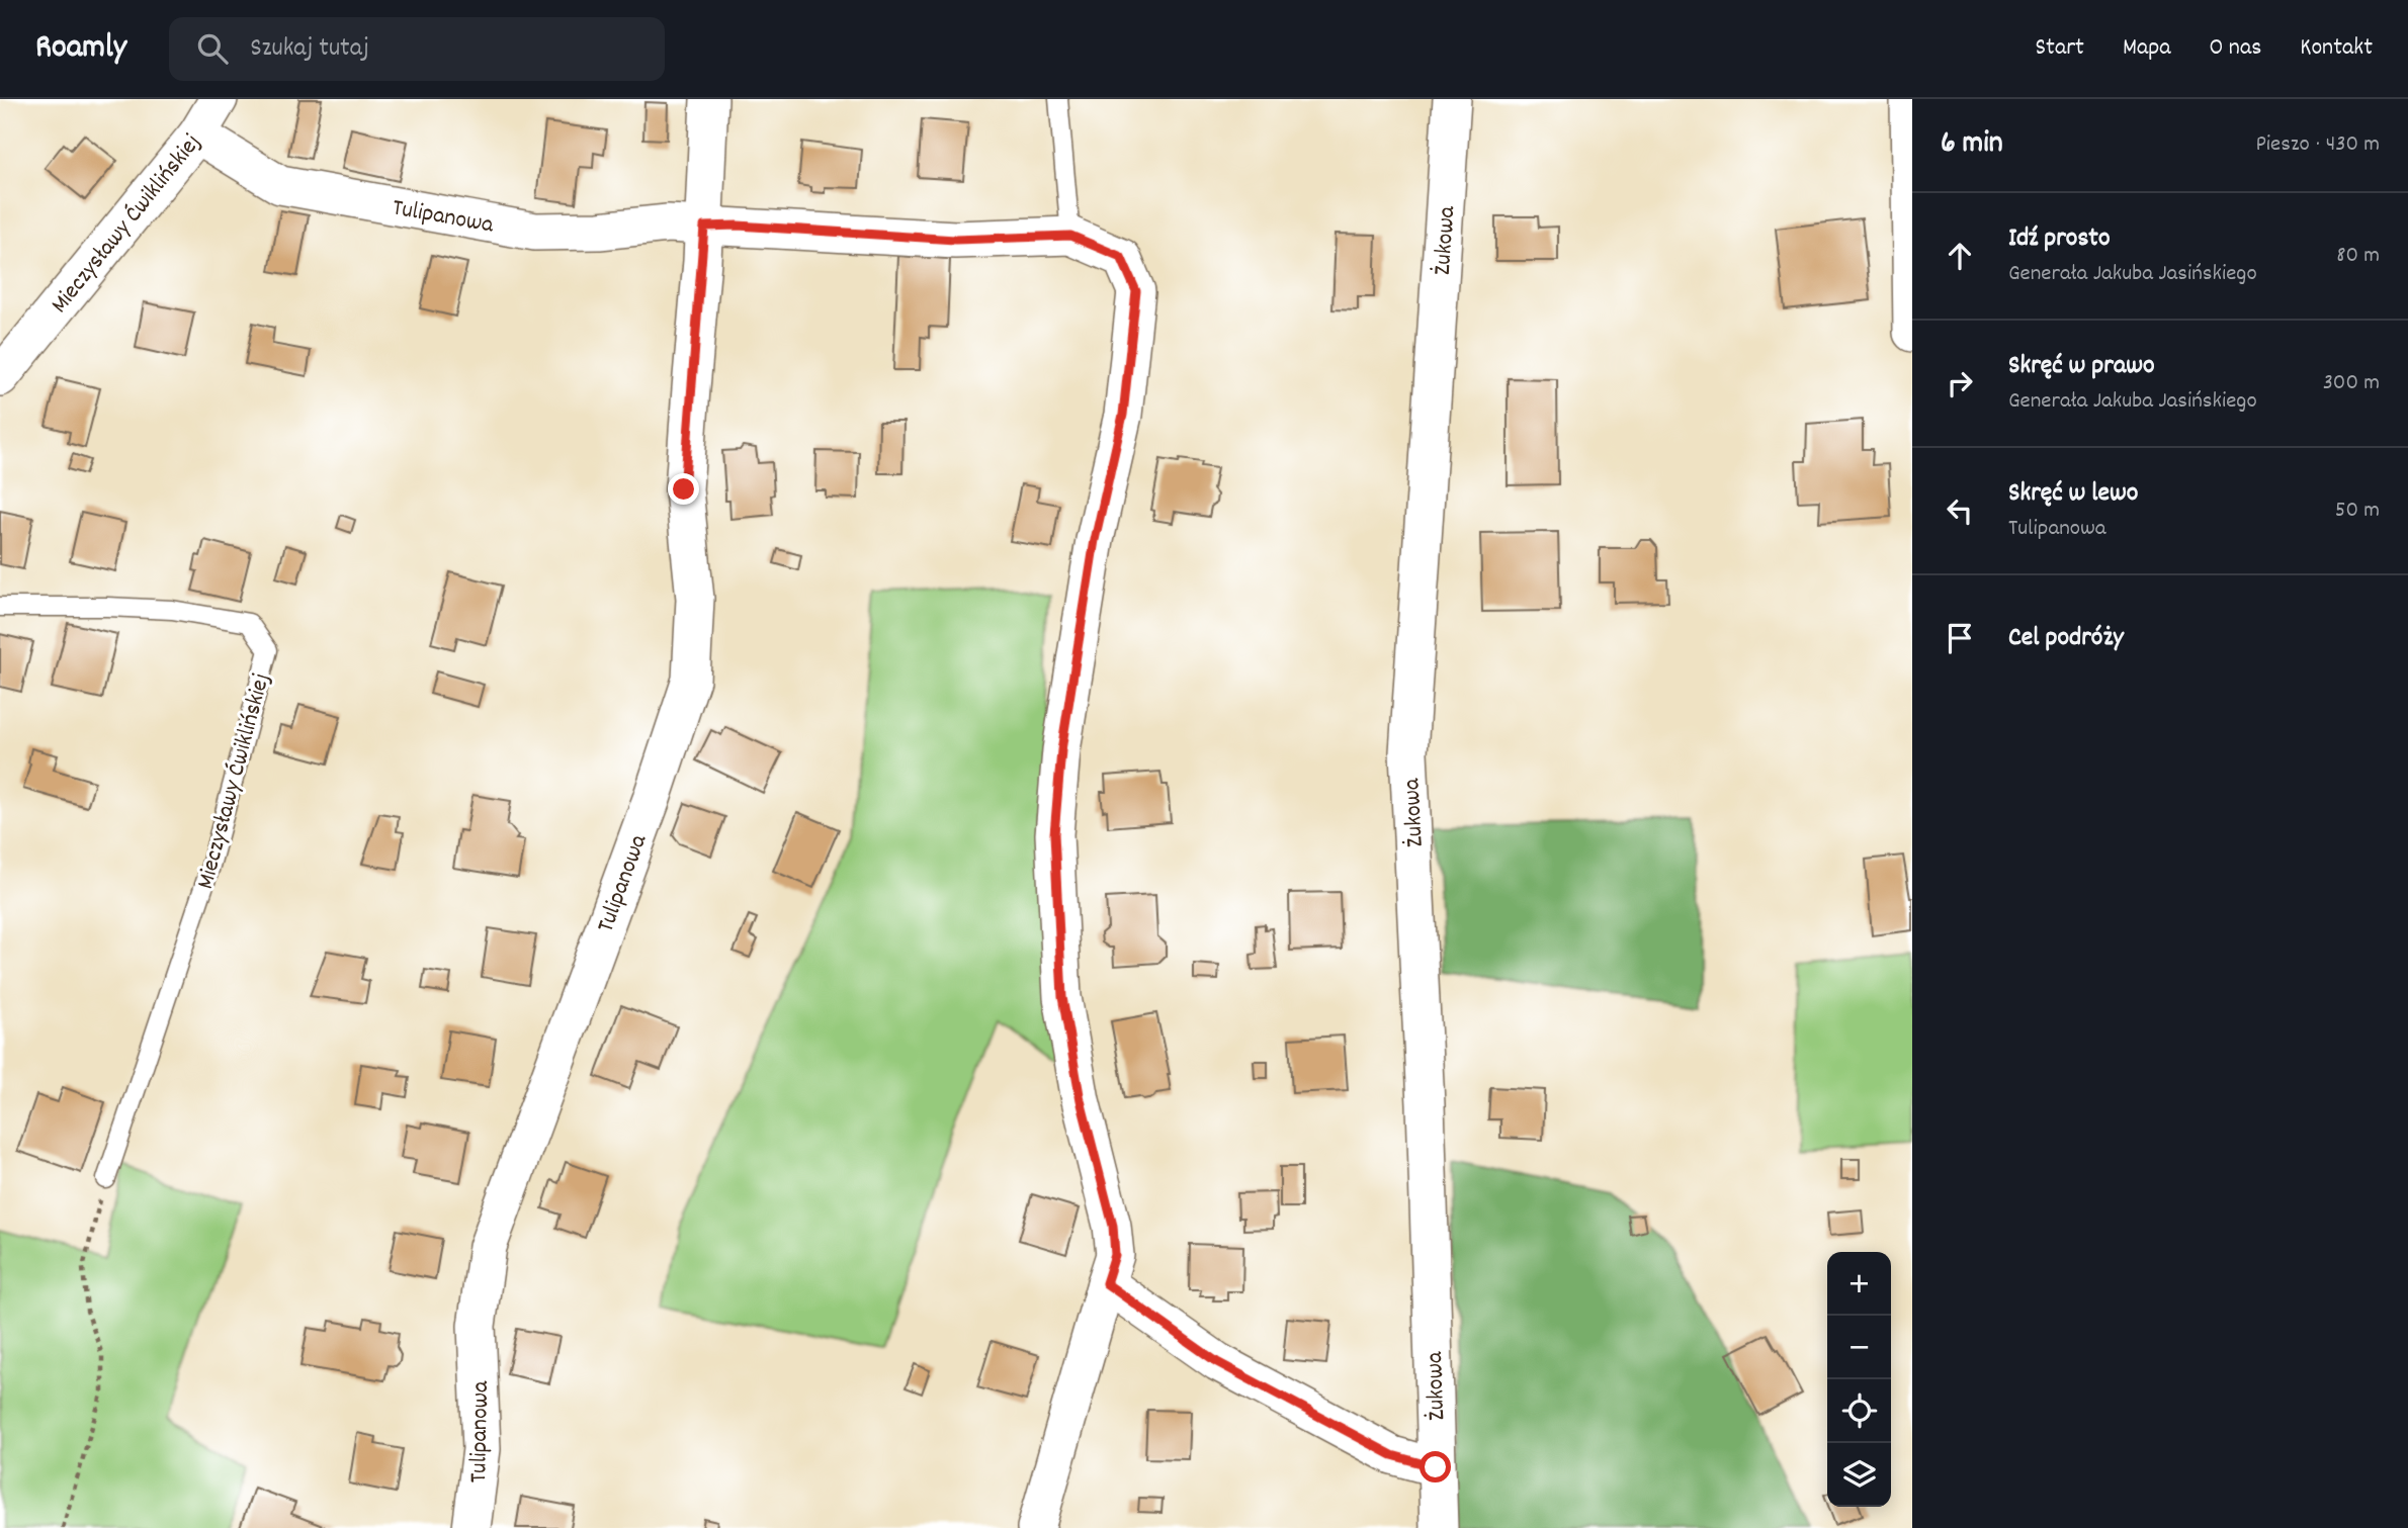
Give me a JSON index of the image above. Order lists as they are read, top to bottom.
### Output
{
  "streets": {
    "street": ["Tulipanowa", "Mieczysławy Ćwiklińskiej", "Żukowa"]
  },
  "crossings": [
    ["Tulipanowa", "Mieczysławy Ćwiklińskiej"]
  ],
  "page": {
    "header": "Roamly",
    "search": "Szukaj tutaj",
    "nav": [
      "Start",
      "Mapa",
      "O nas",
      "Kontakt"
    ],
    "heading": ["6 min", "Pieszo · 430 m"],
    "list": [
      ["Idź prosto", "Generała Jakuba Jasińskiego", "80 m"],
      ["Skręć w prawo", "Generała Jakuba Jasińskiego", "300 m"],
      ["Skręć w lewo", "Tulipanowa", "50 m"],
      "Cel podróży"
    ],
    "map_buttons": ["+", "−"]
  }
}
